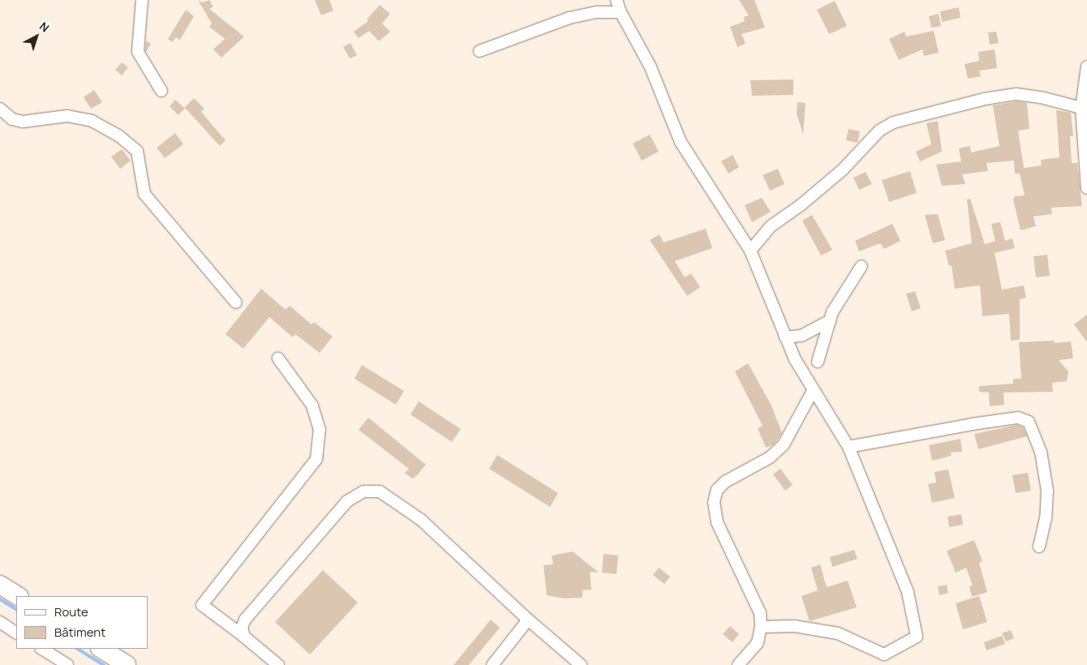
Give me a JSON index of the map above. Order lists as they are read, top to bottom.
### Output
{
  "legend": ["Route", "Bâtiment"],
  "north": "top right"
}
